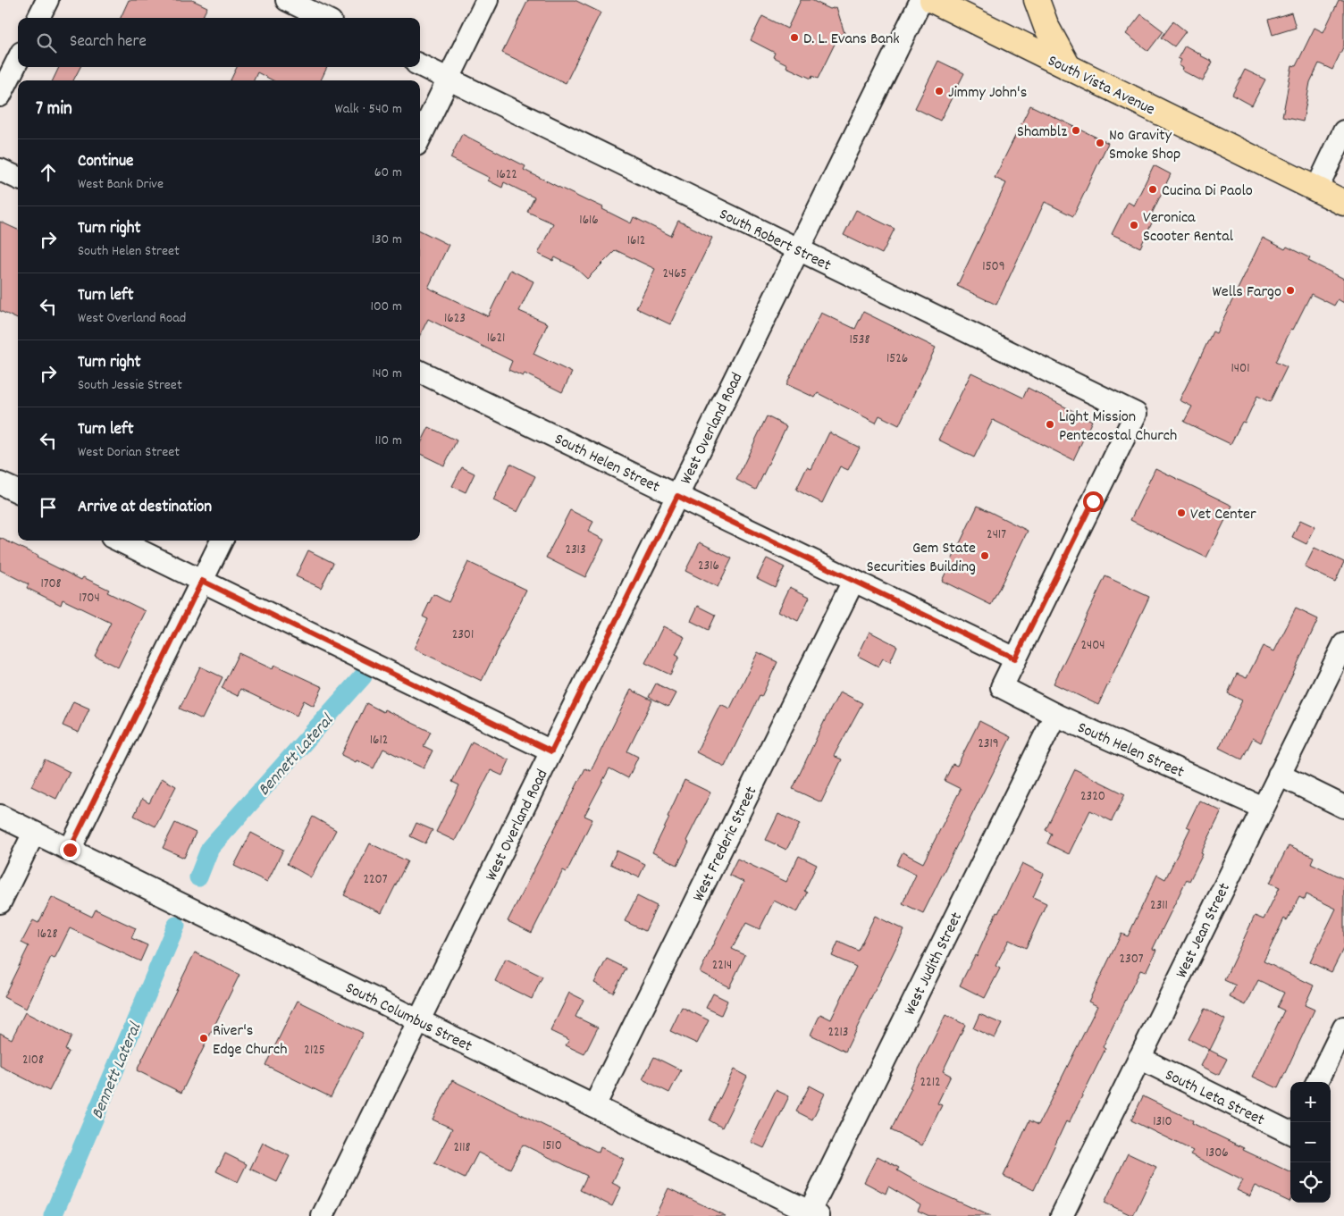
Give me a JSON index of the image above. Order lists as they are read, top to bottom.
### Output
{
  "streets": {
    "main road": ["South Vista Avenue"],
    "street": [
      "South Robert Street",
      "West Overland Road",
      "South Helen Street",
      "West Frederic Street",
      "West Jean Street",
      "West Judith Street",
      "South Columbus Street",
      "South Leta Street"
    ]
  },
  "crossings": [
    ["South Robert Street", "West Overland Road"],
    ["South Robert Street", "South Helen Street"],
    ["West Overland Road", "South Helen Street"],
    ["West Overland Road", "South Columbus Street"],
    ["South Helen Street", "West Frederic Street"],
    ["South Helen Street", "West Jean Street"],
    ["South Helen Street", "West Judith Street"],
    ["West Frederic Street", "South Columbus Street"],
    ["West Jean Street", "South Leta Street"],
    ["West Judith Street", "South Columbus Street"]
  ],
  "water": ["Bennett Lateral"],
  "places": [
    "D. L. Evans Bank",
    "Jimmy John's",
    "Shamblz",
    "No Gravity Smoke Shop",
    "Cucina Di Paolo",
    "Veronica Scooter Rental",
    "Wells Fargo",
    "Light Mission Pentecostal Church",
    "Vet Center",
    "Gem State Securities Building",
    "River's Edge Church"
  ],
  "house_numbers": [
    "1622",
    "1616",
    "1612",
    "1509",
    "2465",
    "1623",
    "1621",
    "1538",
    "1526",
    "1401",
    "2417",
    "2313",
    "2316",
    "1708",
    "1704",
    "2301",
    "2404",
    "1612",
    "2319",
    "2320",
    "2207",
    "2311",
    "1628",
    "2307",
    "2214",
    "2213",
    "2125",
    "2108",
    "2212",
    "1310",
    "1510",
    "2118",
    "1306"
  ],
  "page": {
    "search": "Search here",
    "heading": ["7 min", "Walk · 540 m"],
    "list": [
      ["Continue", "West Bank Drive", "60 m"],
      ["Turn right", "South Helen Street", "130 m"],
      ["Turn left", "West Overland Road", "100 m"],
      ["Turn right", "South Jessie Street", "140 m"],
      ["Turn left", "West Dorian Street", "110 m"],
      "Arrive at destination"
    ],
    "map_buttons": ["+", "−"]
  }
}
